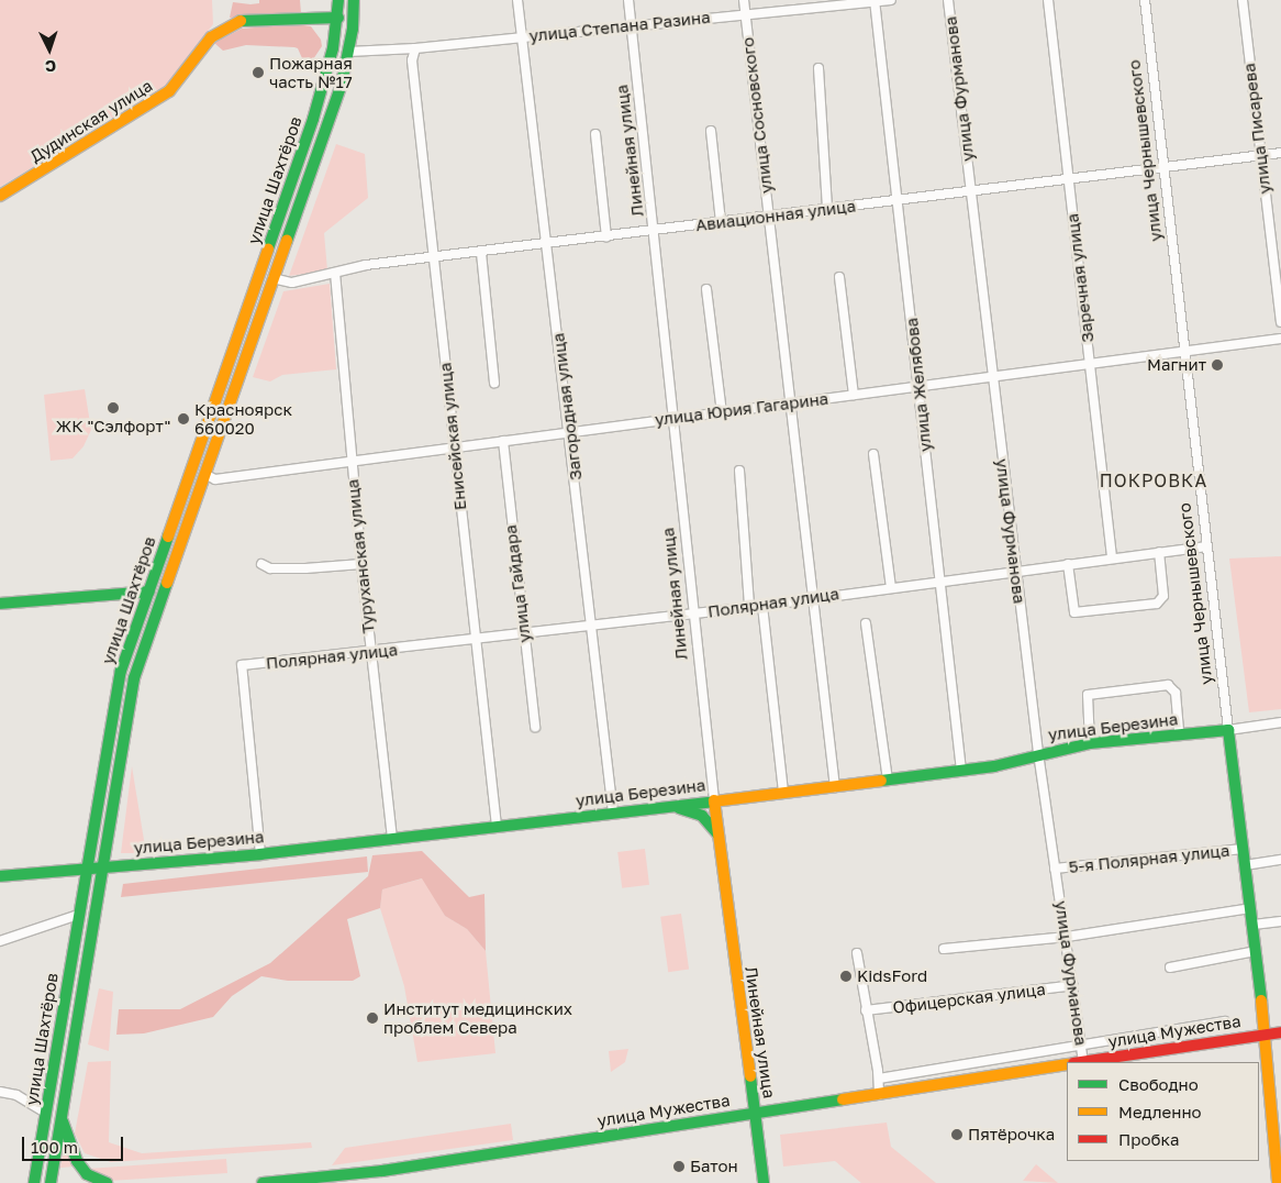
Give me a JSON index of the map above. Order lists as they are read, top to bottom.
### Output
{
  "streets": {
    "main road": [
      "Дудинская улица",
      "Линейная улица",
      "улица Чернышевского",
      "улица Шахтёров",
      "улица Березина",
      "улица Мужества"
    ],
    "street": [
      "улица Степана Разина",
      "улица Фурманова",
      "улица Сосновского",
      "улица Писарева",
      "Авиационная улица",
      "Заречная улица",
      "улица Желябова",
      "Загородная улица",
      "улица Юрия Гагарина",
      "Енисейская улица",
      "Туруханская улица",
      "улица Гайдара",
      "Полярная улица",
      "5-я Полярная улица",
      "Офицерская улица"
    ]
  },
  "crossings": [
    ["улица Степана Разина", "улица Сосновского"],
    ["улица Степана Разина", "Линейная улица"],
    ["улица Степана Разина", "улица Шахтёров"],
    ["улица Степана Разина", "улица Желябова"],
    ["улица Степана Разина", "Загородная улица"],
    ["улица Степана Разина", "Енисейская улица"],
    ["улица Фурманова", "Авиационная улица"],
    ["улица Фурманова", "улица Юрия Гагарина"],
    ["улица Фурманова", "Полярная улица"],
    ["улица Фурманова", "улица Березина"],
    ["улица Фурманова", "5-я Полярная улица"],
    ["улица Фурманова", "Офицерская улица"],
    ["улица Фурманова", "улица Мужества"],
    ["улица Сосновского", "Авиационная улица"],
    ["улица Сосновского", "улица Юрия Гагарина"],
    ["улица Сосновского", "Полярная улица"],
    ["улица Сосновского", "улица Березина"],
    ["Дудинская улица", "улица Шахтёров"],
    ["улица Писарева", "Авиационная улица"],
    ["Линейная улица", "Авиационная улица"],
    ["Линейная улица", "улица Юрия Гагарина"],
    ["Линейная улица", "Полярная улица"],
    ["Линейная улица", "улица Березина"],
    ["Линейная улица", "улица Мужества"],
    ["улица Чернышевского", "Авиационная улица"],
    ["улица Чернышевского", "улица Юрия Гагарина"],
    ["улица Чернышевского", "Полярная улица"],
    ["улица Чернышевского", "улица Березина"],
    ["улица Чернышевского", "5-я Полярная улица"],
    ["улица Чернышевского", "улица Мужества"],
    ["улица Шахтёров", "Авиационная улица"],
    ["улица Шахтёров", "улица Юрия Гагарина"],
    ["улица Шахтёров", "улица Березина"],
    ["Авиационная улица", "Заречная улица"],
    ["Авиационная улица", "улица Желябова"],
    ["Авиационная улица", "Загородная улица"],
    ["Авиационная улица", "Енисейская улица"],
    ["Авиационная улица", "Туруханская улица"],
    ["Заречная улица", "улица Юрия Гагарина"],
    ["Заречная улица", "Полярная улица"],
    ["улица Желябова", "улица Юрия Гагарина"],
    ["улица Желябова", "Полярная улица"],
    ["улица Желябова", "улица Березина"],
    ["Загородная улица", "улица Юрия Гагарина"],
    ["Загородная улица", "Полярная улица"],
    ["Загородная улица", "улица Березина"],
    ["улица Юрия Гагарина", "Енисейская улица"],
    ["улица Юрия Гагарина", "Туруханская улица"],
    ["улица Юрия Гагарина", "улица Гайдара"],
    ["Енисейская улица", "Полярная улица"],
    ["Енисейская улица", "улица Березина"],
    ["Туруханская улица", "Полярная улица"],
    ["Туруханская улица", "улица Березина"],
    ["улица Гайдара", "Полярная улица"],
    ["Полярная улица", "улица Березина"]
  ],
  "districts": ["ПОКРОВКА"],
  "places": [
    "Пожарная часть №17",
    "Магнит",
    "ЖК \"Сэлфорт\"",
    "Красноярск 660020",
    "KidsFord",
    "Институт медицинских проблем Севера",
    "Пятёрочка",
    "Батон"
  ],
  "legend": ["Свободно", "Медленно", "Пробка"],
  "scale_bar": "100 m",
  "north": "bottom"
}
